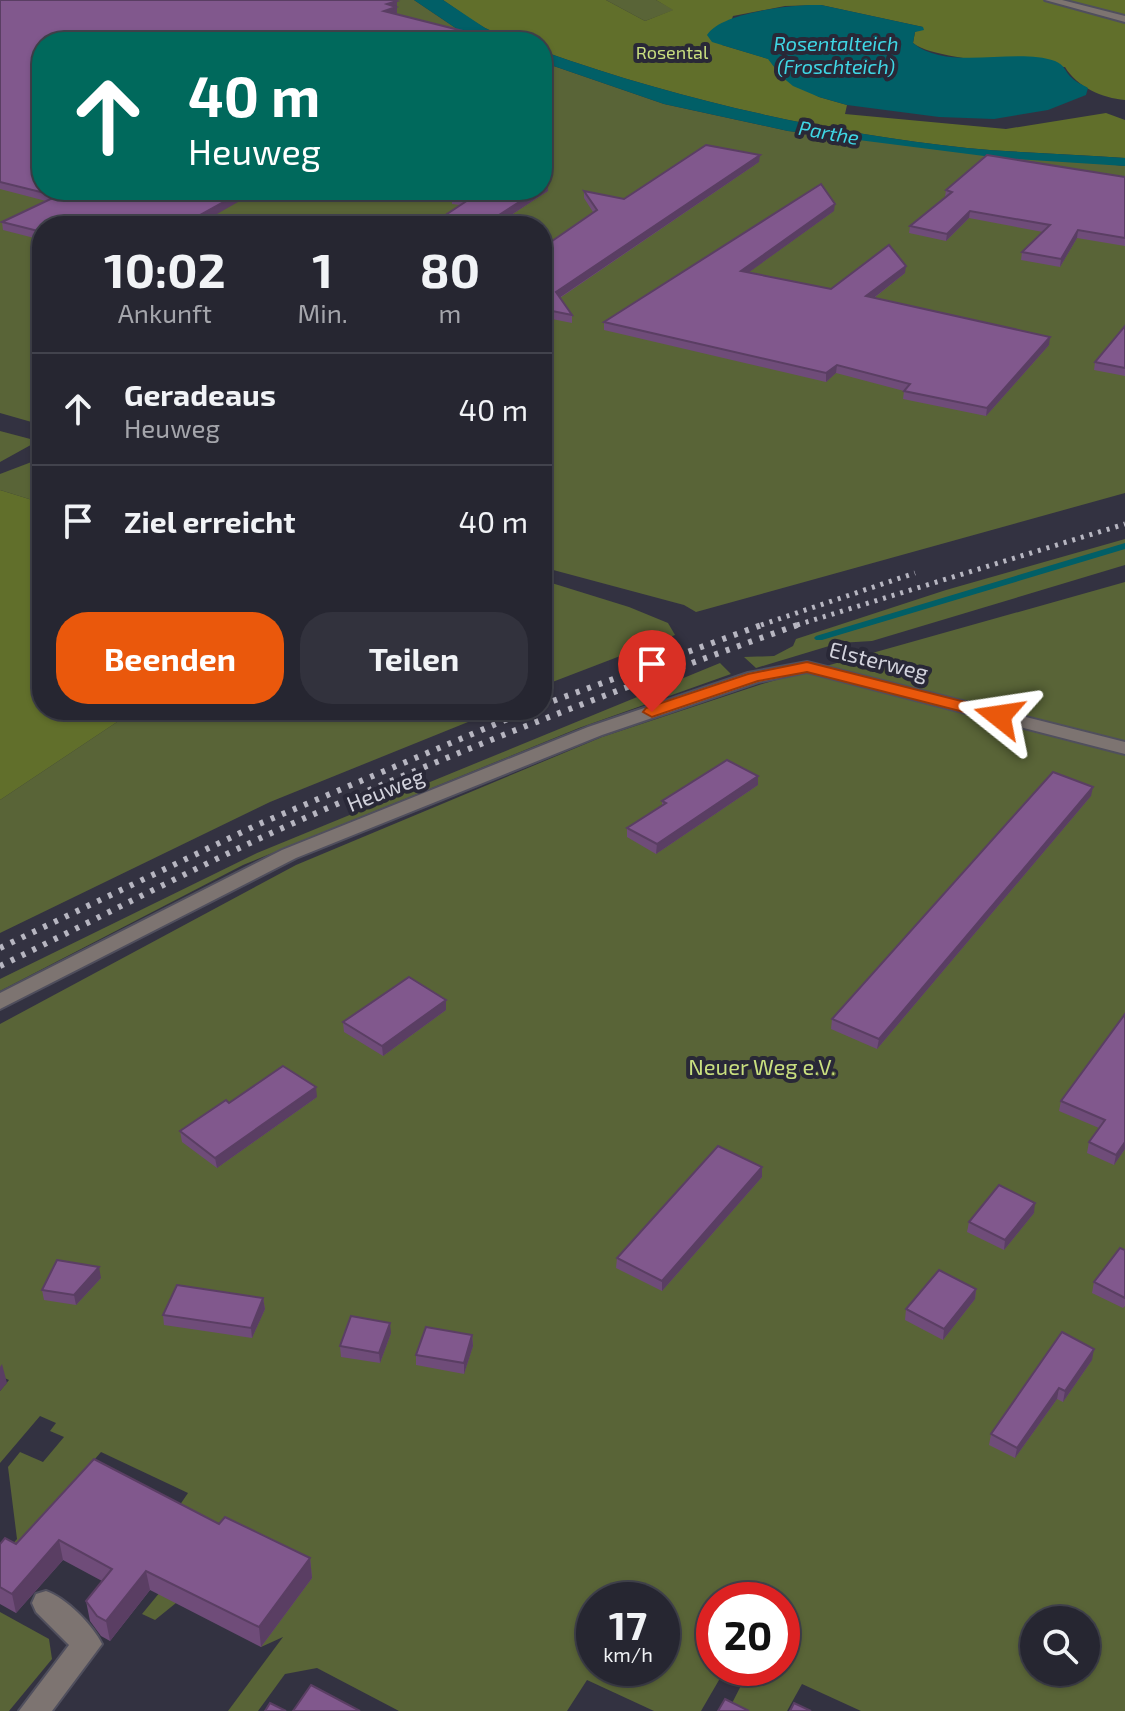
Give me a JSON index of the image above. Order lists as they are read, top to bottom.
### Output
{
  "streets": {
    "lane": ["Elsterweg", "Heuweg"]
  },
  "crossings": [
    ["Elsterweg", "Heuweg"]
  ],
  "water": ["Rosentalteich (Froschteich)", "Parthe"],
  "parks": ["Rosental", "Neuer Weg e.V."],
  "page": {
    "turn": ["40 m", "Heuweg"],
    "eta": [
      "10:02",
      "Ankunft",
      "1",
      "Min.",
      "80",
      "m"
    ],
    "list": [
      {
        "name": "Geradeaus",
        "note": "Heuweg",
        "value": "40 m"
      },
      {
        "name": "Ziel erreicht",
        "value": "40 m"
      }
    ],
    "buttons": ["Beenden", "Teilen"],
    "speed": "17 km/h",
    "limit": "20"
  }
}
